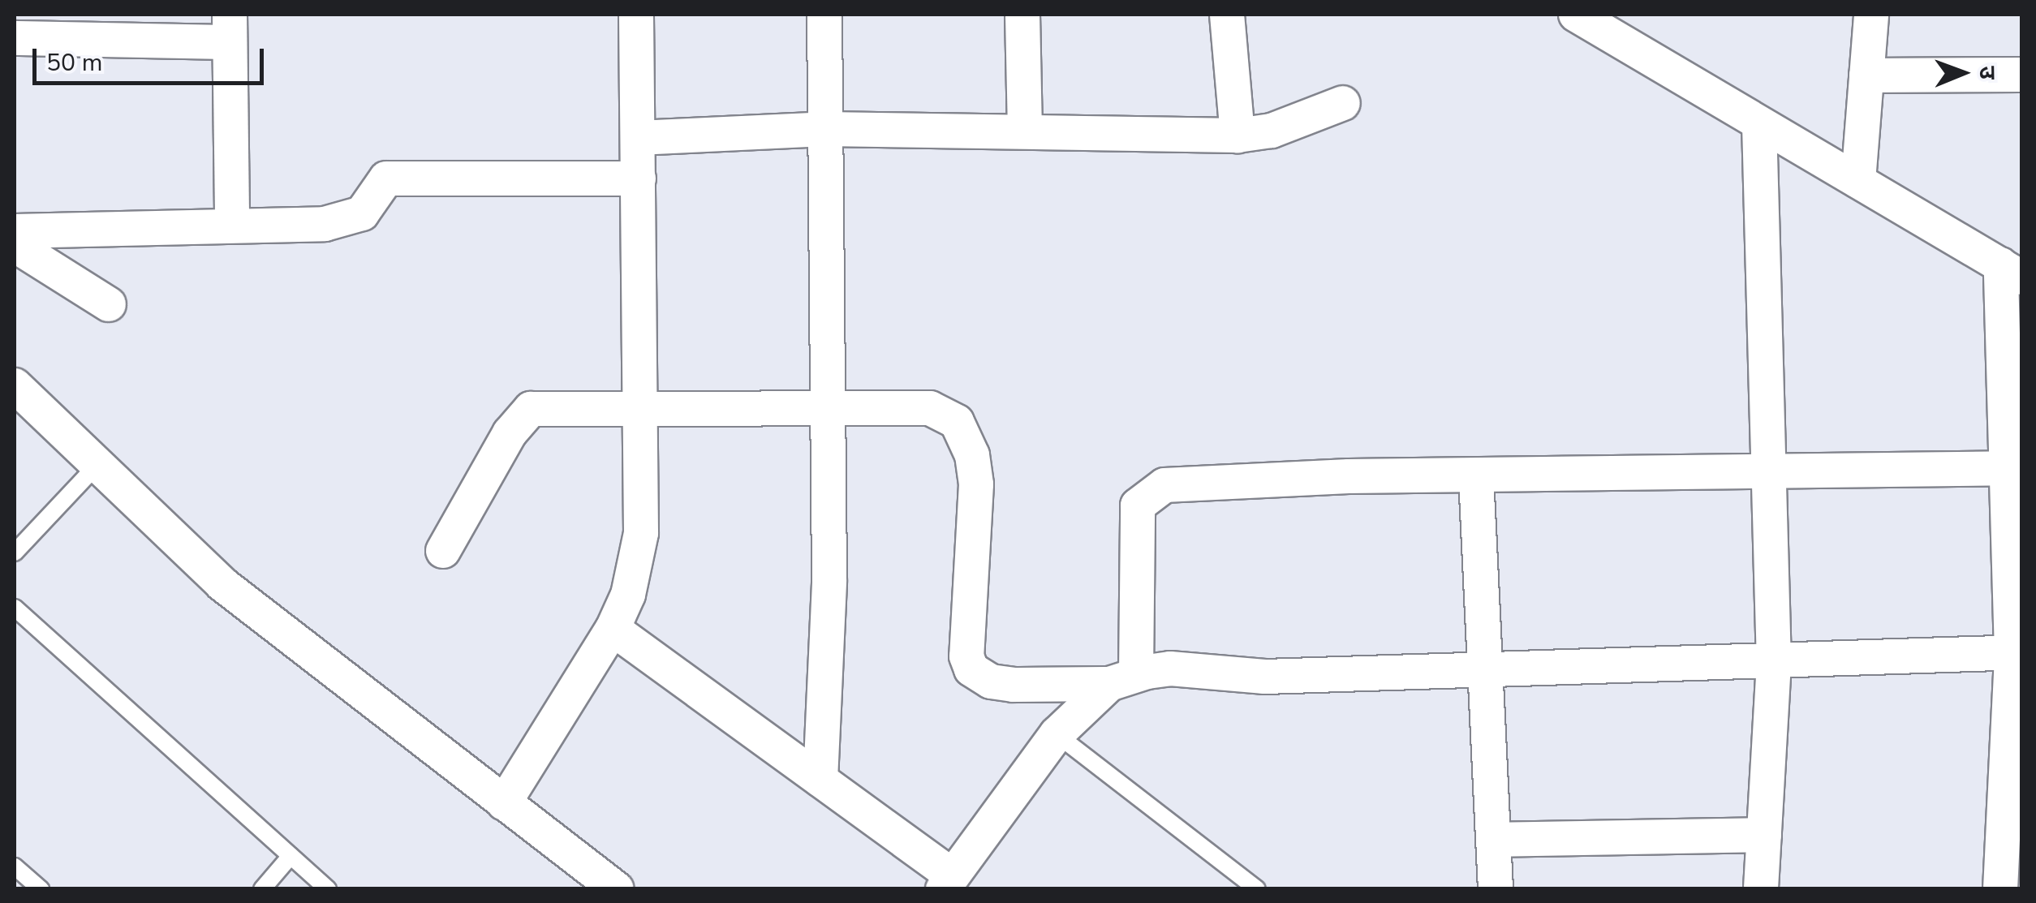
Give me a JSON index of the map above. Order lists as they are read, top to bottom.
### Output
{
  "scale_bar": "50 m",
  "north": "right"
}
